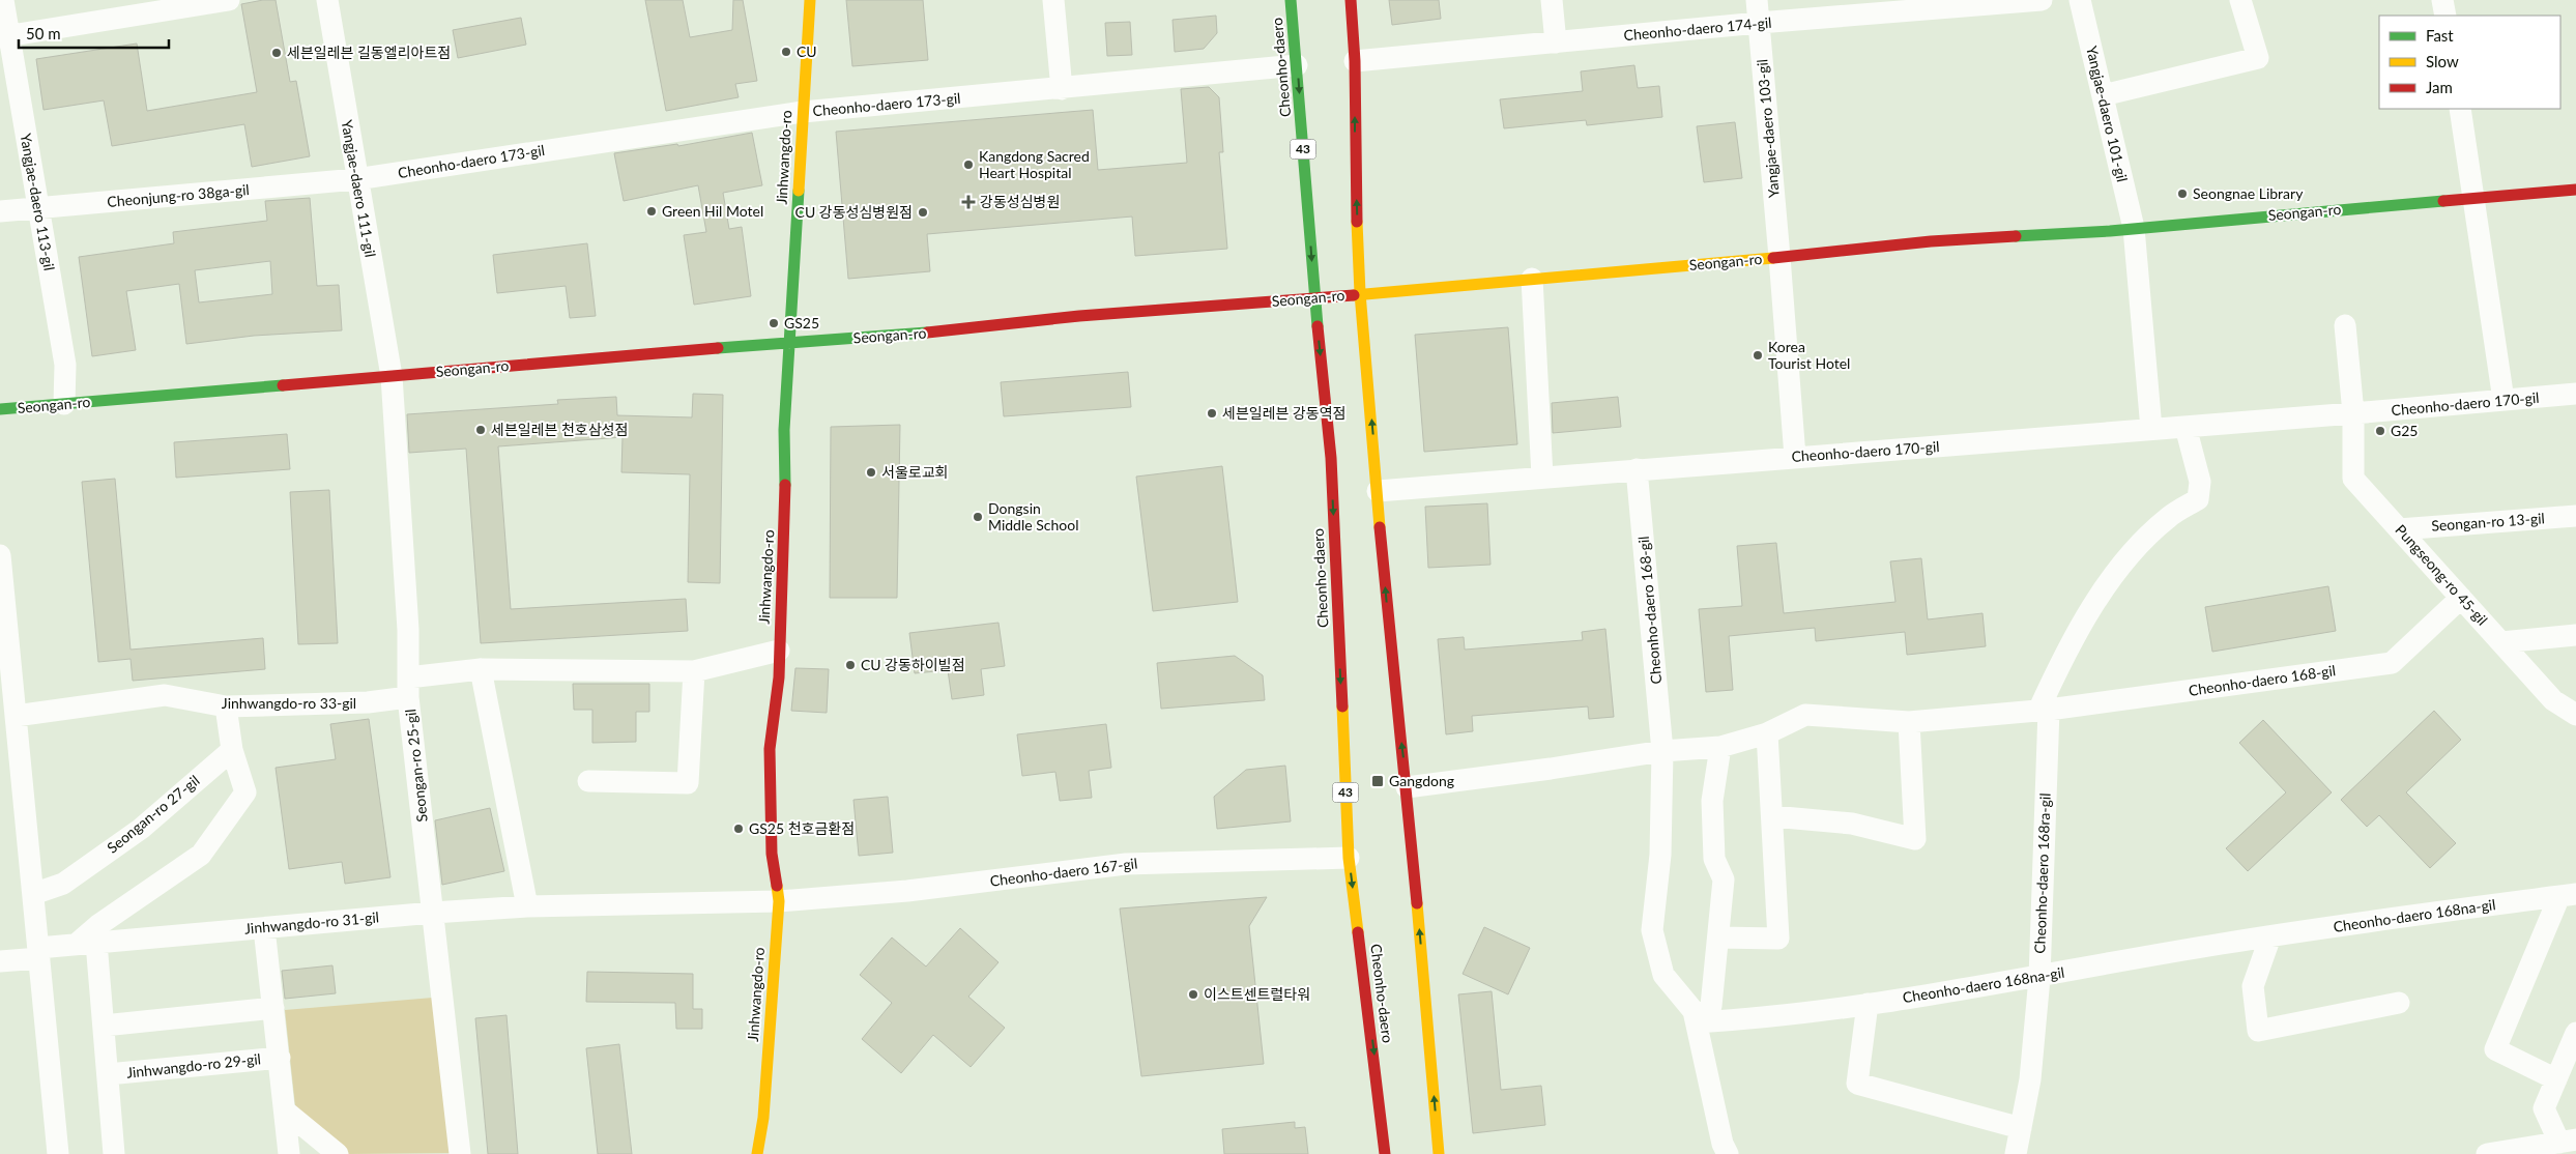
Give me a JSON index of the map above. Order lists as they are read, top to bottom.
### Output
{
  "streets": {
    "main road": [
      "Cheonho-daero",
      "43",
      "Jinhwangdo-ro",
      "Seongan-ro"
    ],
    "street": [
      "Cheonho-daero 174-gil",
      "Cheonho-daero 173-gil",
      "Yangjae-daero 101-gil",
      "Yangjae-daero 103-gil",
      "Yangjae-daero 111-gil",
      "Cheonjung-ro 38ga-gil",
      "Yangjae-daero 113-gil",
      "Cheonho-daero 170-gil",
      "Seongan-ro 13-gil",
      "Pungseong-ro 45-gil",
      "Cheonho-daero 168-gil",
      "Jinhwangdo-ro 33-gil",
      "Seongan-ro 25-gil",
      "Seongan-ro 27-gil",
      "Cheonho-daero 167-gil",
      "Cheonho-daero 168ra-gil",
      "Cheonho-daero 168na-gil",
      "Jinhwangdo-ro 31-gil",
      "Jinhwangdo-ro 29-gil"
    ]
  },
  "crossings": [
    ["Cheonho-daero 174-gil", "Yangjae-daero 103-gil"],
    ["Cheonho-daero", "Cheonho-daero 173-gil"],
    ["Cheonho-daero", "Seongan-ro"],
    ["Cheonho-daero", "Cheonho-daero 167-gil"],
    ["Cheonho-daero 173-gil", "Jinhwangdo-ro"],
    ["Cheonho-daero 173-gil", "Yangjae-daero 111-gil"],
    ["Cheonho-daero 173-gil", "Cheonjung-ro 38ga-gil"],
    ["Yangjae-daero 101-gil", "Seongan-ro"],
    ["Yangjae-daero 103-gil", "Seongan-ro"],
    ["Jinhwangdo-ro", "Seongan-ro"],
    ["Jinhwangdo-ro", "Jinhwangdo-ro 33-gil"],
    ["Jinhwangdo-ro", "Cheonho-daero 167-gil"],
    ["Jinhwangdo-ro", "Jinhwangdo-ro 31-gil"],
    ["Yangjae-daero 111-gil", "Cheonjung-ro 38ga-gil"],
    ["Yangjae-daero 111-gil", "Seongan-ro"],
    ["Yangjae-daero 111-gil", "Seongan-ro 25-gil"],
    ["Cheonjung-ro 38ga-gil", "Yangjae-daero 113-gil"],
    ["Yangjae-daero 113-gil", "Seongan-ro"],
    ["Seongan-ro", "Cheonho-daero 170-gil"],
    ["Seongan-ro", "Seongan-ro 25-gil"],
    ["Cheonho-daero 170-gil", "Pungseong-ro 45-gil"],
    ["Cheonho-daero 170-gil", "Cheonho-daero 168-gil"],
    ["Seongan-ro 13-gil", "Pungseong-ro 45-gil"],
    ["Pungseong-ro 45-gil", "Cheonho-daero 168-gil"],
    ["Cheonho-daero 168-gil", "Cheonho-daero 168ra-gil"],
    ["Jinhwangdo-ro 33-gil", "Seongan-ro 25-gil"],
    ["Seongan-ro 25-gil", "Jinhwangdo-ro 31-gil"],
    ["Cheonho-daero 167-gil", "Jinhwangdo-ro 31-gil"],
    ["Cheonho-daero 168ra-gil", "Cheonho-daero 168na-gil"],
    ["Jinhwangdo-ro 31-gil", "Jinhwangdo-ro 29-gil"]
  ],
  "places": {
    "other": [
      "CU",
      "세븐일레븐 길동엘리아트점",
      "Kangdong Sacred Heart Hospital",
      "Seongnae Library",
      "Green Hil Motel",
      "CU 강동성심병원점",
      "GS25",
      "Korea Tourist Hotel",
      "세븐일레븐 강동역점",
      "세븐일레븐 천호삼성점",
      "G25",
      "서울로교회",
      "Dongsin Middle School",
      "CU 강동하이빌점",
      "GS25 천호금환점",
      "이스트센트럴타워"
    ],
    "health": ["강동성심병원"],
    "transit": ["Gangdong"]
  },
  "legend": ["Fast", "Slow", "Jam"],
  "scale_bar": "50 m"
}
